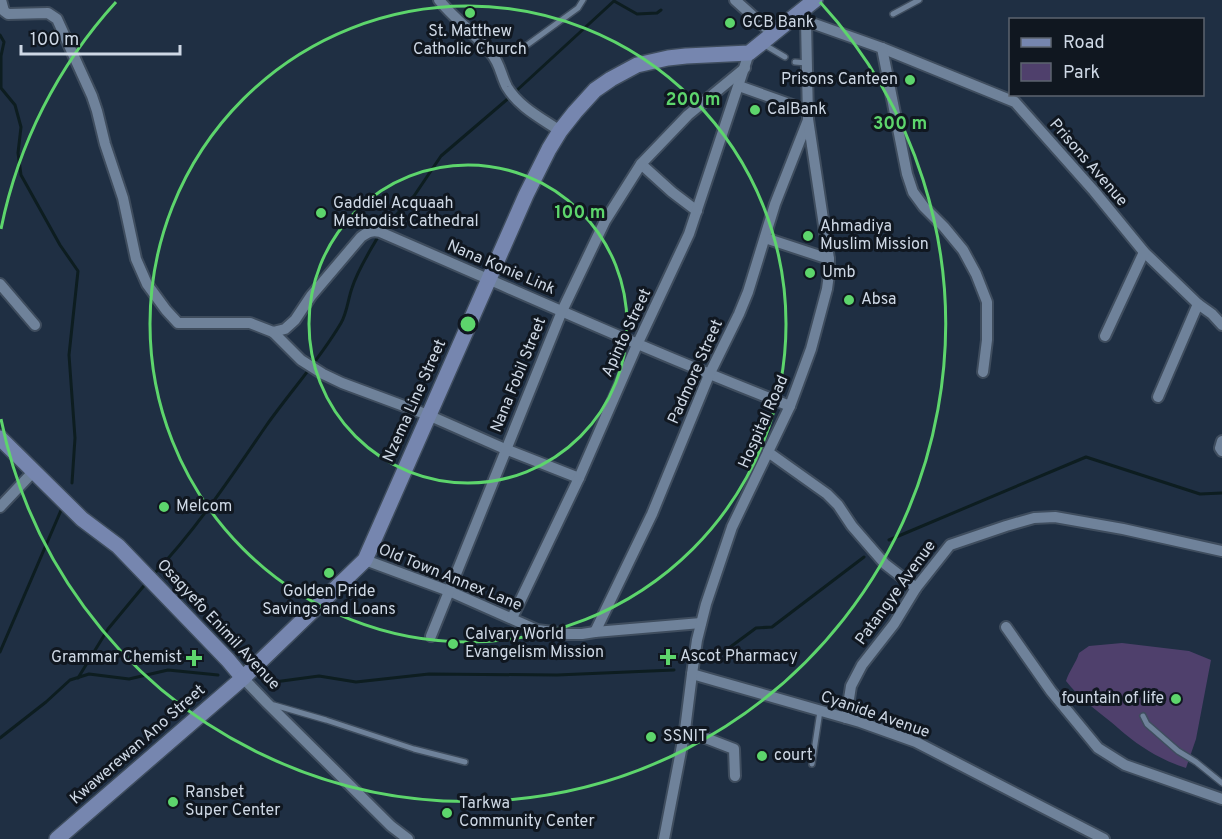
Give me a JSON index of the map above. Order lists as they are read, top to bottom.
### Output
{
  "streets": {
    "street": [
      "Prisons Avenue",
      "Nana Konie Link",
      "Apinto Street",
      "Padmore Street",
      "Nana Fobil Street",
      "Nzema Line Street",
      "Hospital Road",
      "Old Town Annex Lane",
      "Patangye Avenue",
      "Osagyefo Enimil Avenue",
      "Cyanide Avenue",
      "Kwawerewan Ano Street"
    ]
  },
  "crossings": [
    ["Prisons Avenue", "Hospital Road"],
    ["Nana Konie Link", "Apinto Street"],
    ["Nana Konie Link", "Padmore Street"],
    ["Nana Konie Link", "Nana Fobil Street"],
    ["Nana Konie Link", "Nzema Line Street"],
    ["Nana Konie Link", "Hospital Road"],
    ["Apinto Street", "Nana Fobil Street"],
    ["Apinto Street", "Nzema Line Street"],
    ["Apinto Street", "Old Town Annex Lane"],
    ["Padmore Street", "Hospital Road"],
    ["Padmore Street", "Old Town Annex Lane"],
    ["Nana Fobil Street", "Old Town Annex Lane"],
    ["Nzema Line Street", "Old Town Annex Lane"],
    ["Nzema Line Street", "Osagyefo Enimil Avenue"],
    ["Nzema Line Street", "Kwawerewan Ano Street"],
    ["Hospital Road", "Old Town Annex Lane"],
    ["Hospital Road", "Cyanide Avenue"],
    ["Patangye Avenue", "Cyanide Avenue"],
    ["Osagyefo Enimil Avenue", "Kwawerewan Ano Street"]
  ],
  "places": {
    "other": [
      "St. Matthew Catholic Church",
      "GCB Bank",
      "Prisons Canteen",
      "CalBank",
      "Gaddiel Acquaah Methodist Cathedral",
      "Ahmadiya Muslim Mission",
      "Umb",
      "Absa",
      "Melcom",
      "Golden Pride Savings and Loans",
      "Calvary World Evangelism Mission",
      "fountain of life",
      "SSNIT",
      "court",
      "Ransbet Super Center",
      "Tarkwa Community Center"
    ],
    "health": ["Ascot Pharmacy", "Grammar Chemist"]
  },
  "legend": ["Road", "Park"],
  "scale_bar": "100 m",
  "rings": ["200 m", "300 m", "100 m"]
}
